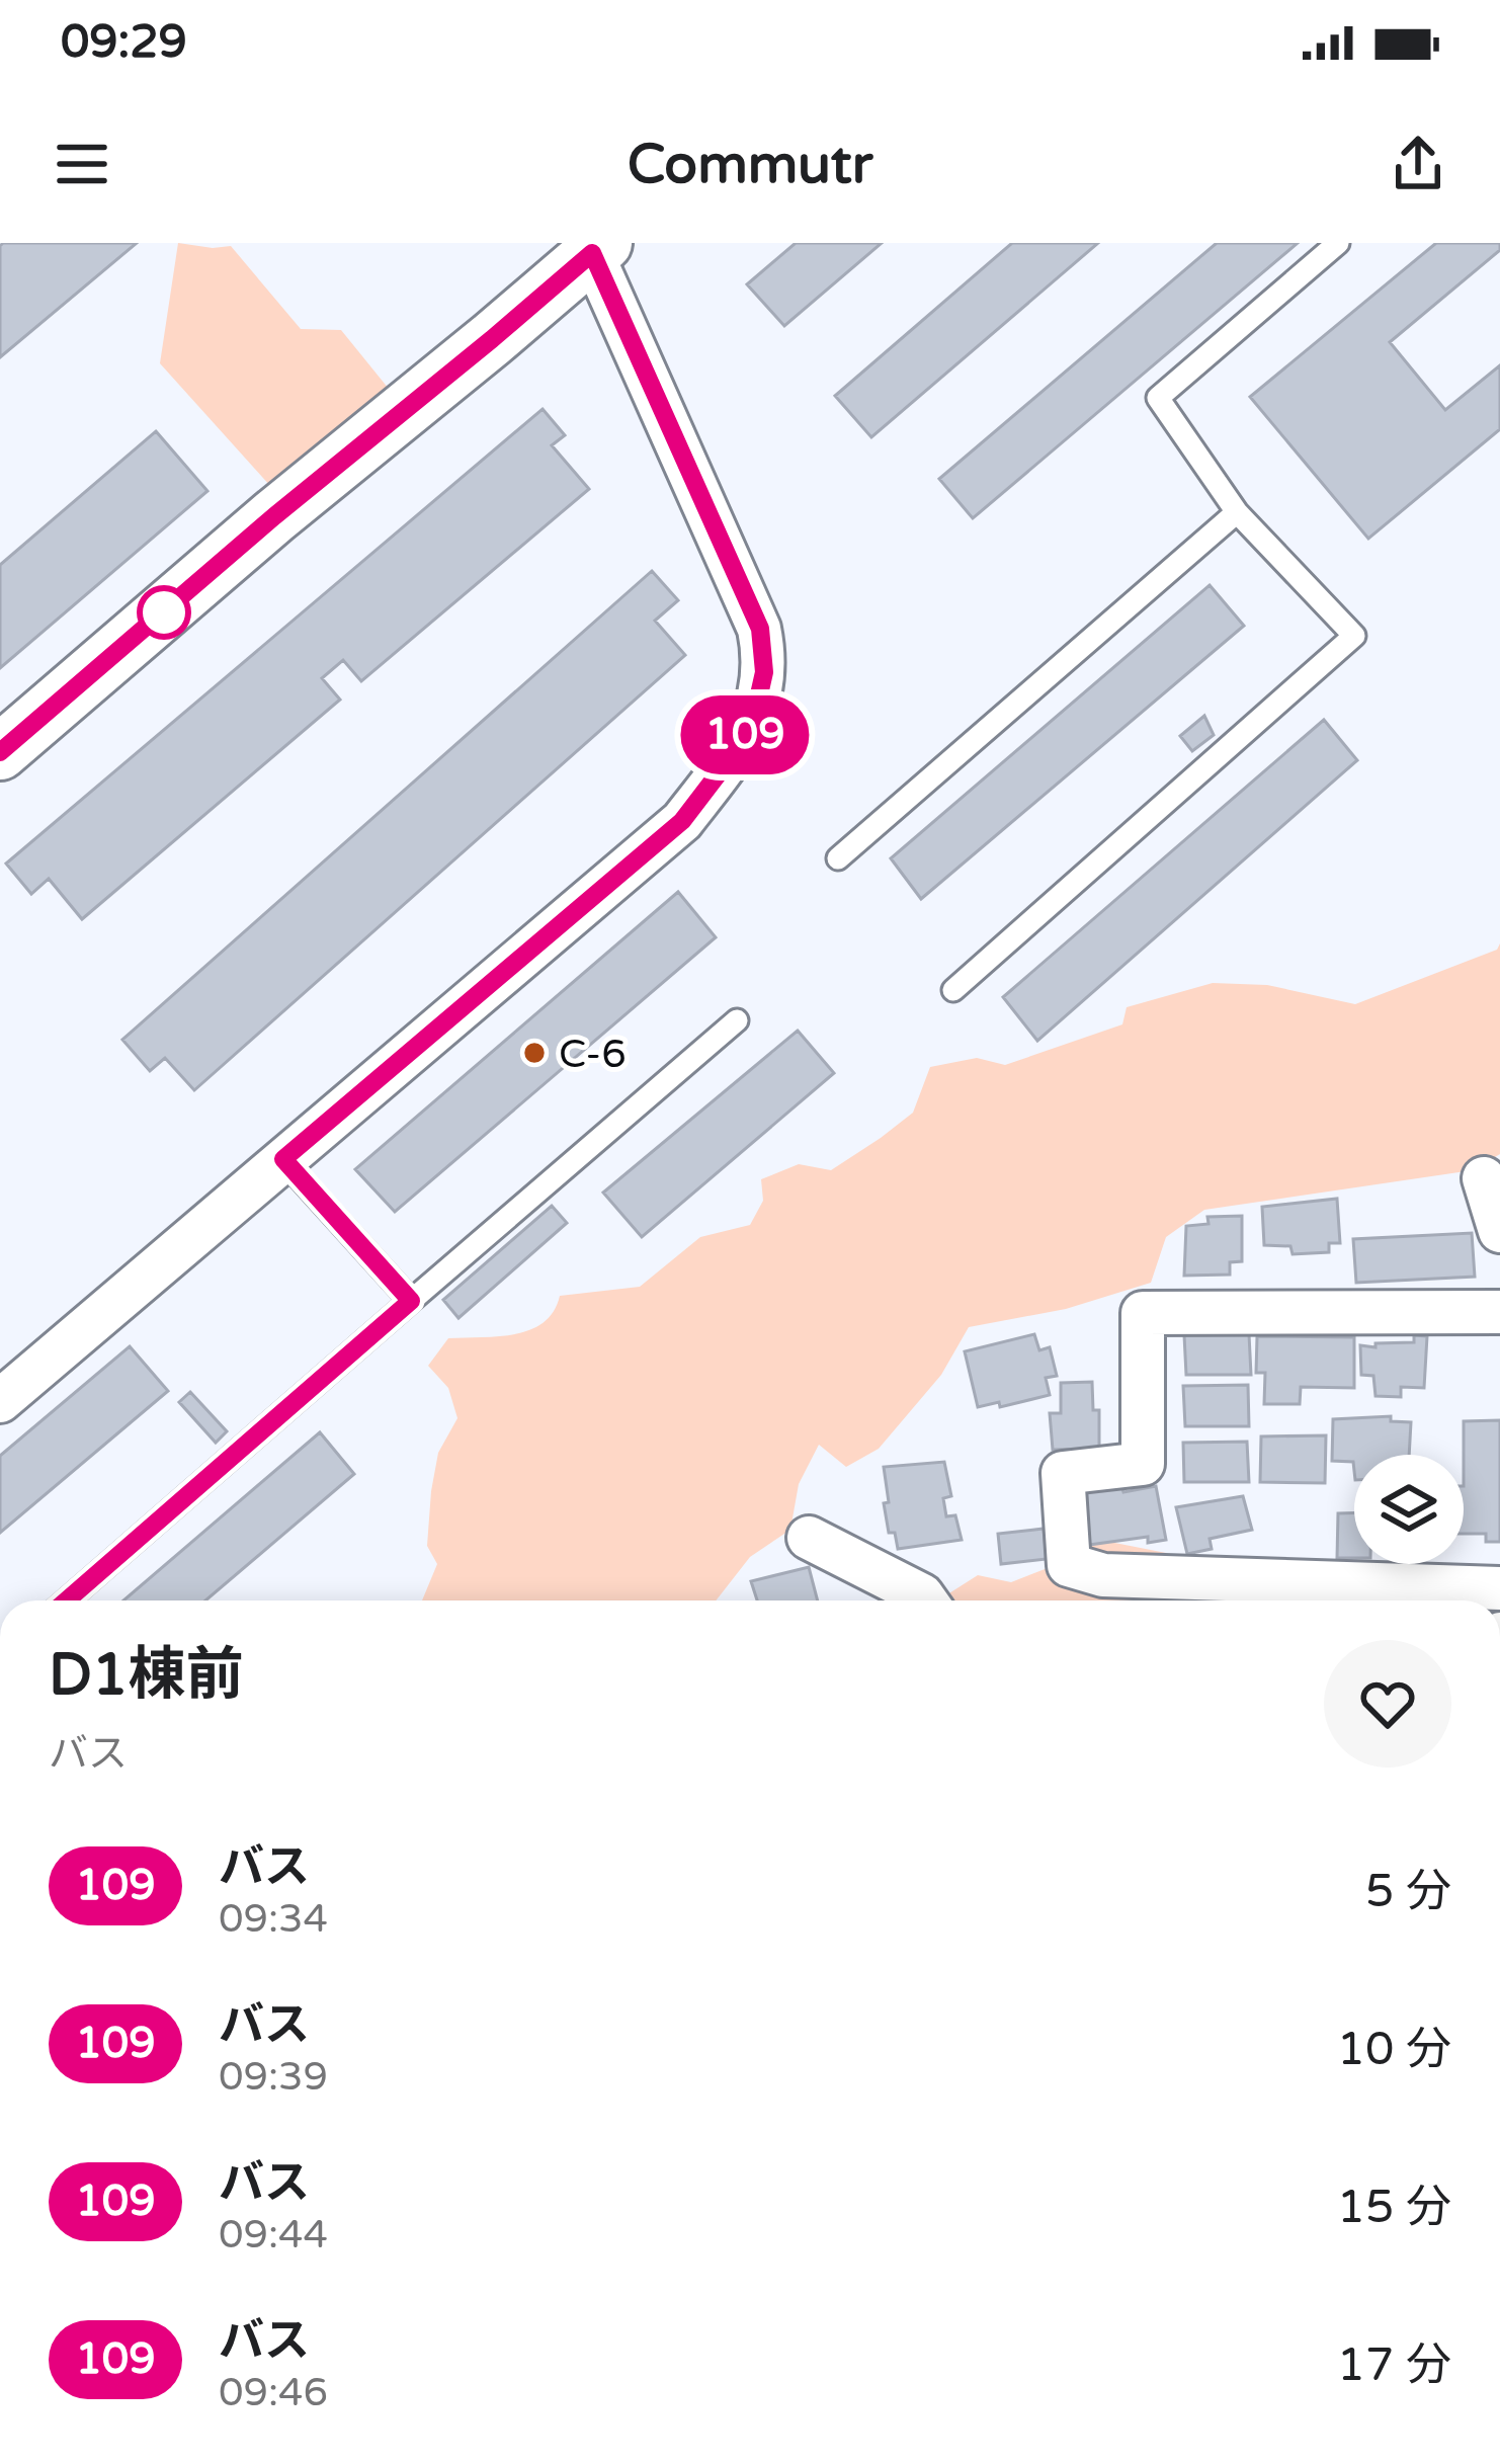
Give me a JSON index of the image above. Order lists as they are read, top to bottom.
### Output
{
  "places": ["C-6"],
  "lines": ["bus line 109"],
  "page": {
    "status": "09:29",
    "header": "Commutr",
    "on_map": "109",
    "heading": ["D1棟前", "バス"],
    "list": [
      {
        "mark": "109",
        "name": "バス",
        "note": "09:34",
        "value": "5 分"
      },
      {
        "mark": "109",
        "name": "バス",
        "note": "09:39",
        "value": "10 分"
      },
      {
        "mark": "109",
        "name": "バス",
        "note": "09:44",
        "value": "15 分"
      },
      {
        "mark": "109",
        "name": "バス",
        "note": "09:46",
        "value": "17 分"
      }
    ]
  }
}
